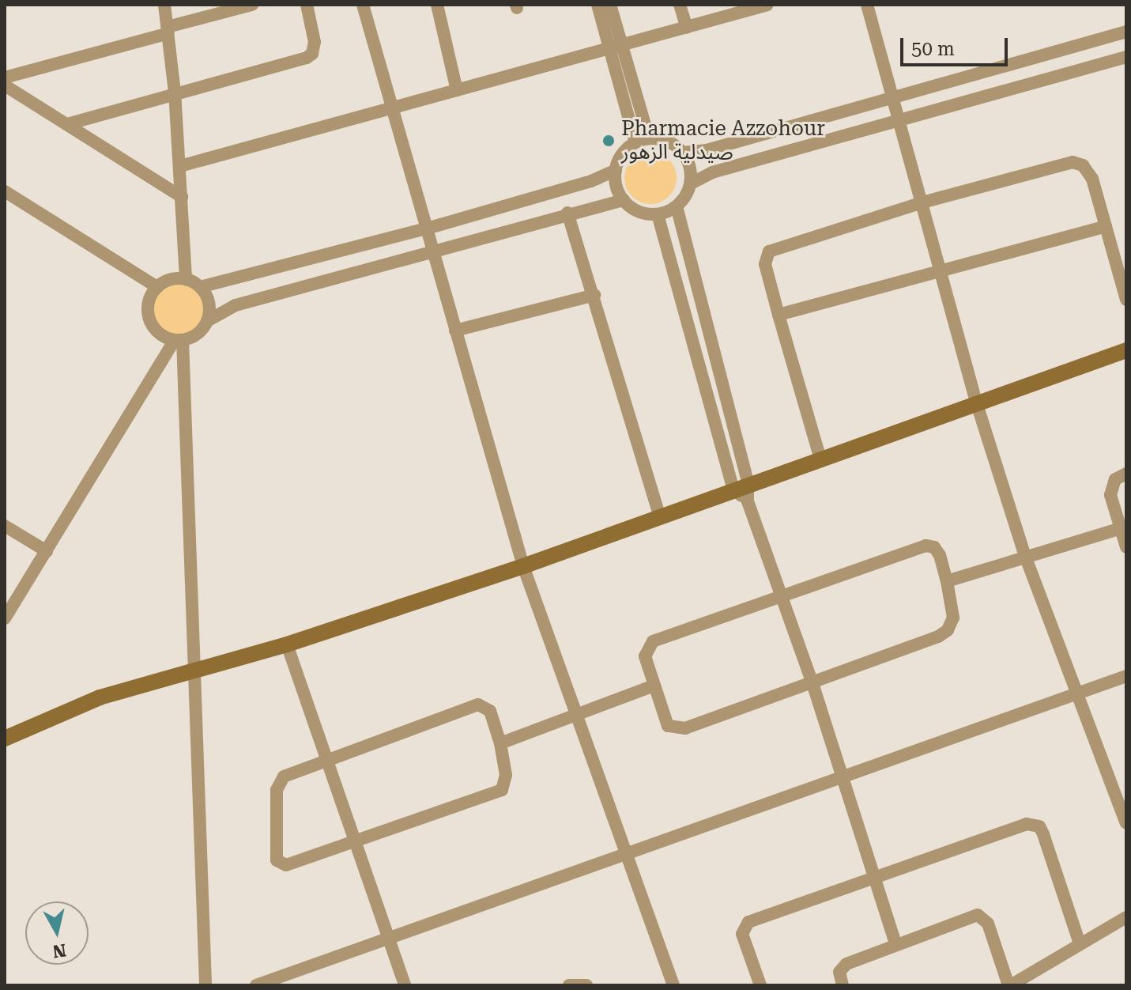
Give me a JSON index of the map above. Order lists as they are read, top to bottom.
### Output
{
  "places": ["Pharmacie Azzohour صيدلية الزهور"],
  "scale_bar": "50 m",
  "north": "bottom"
}
